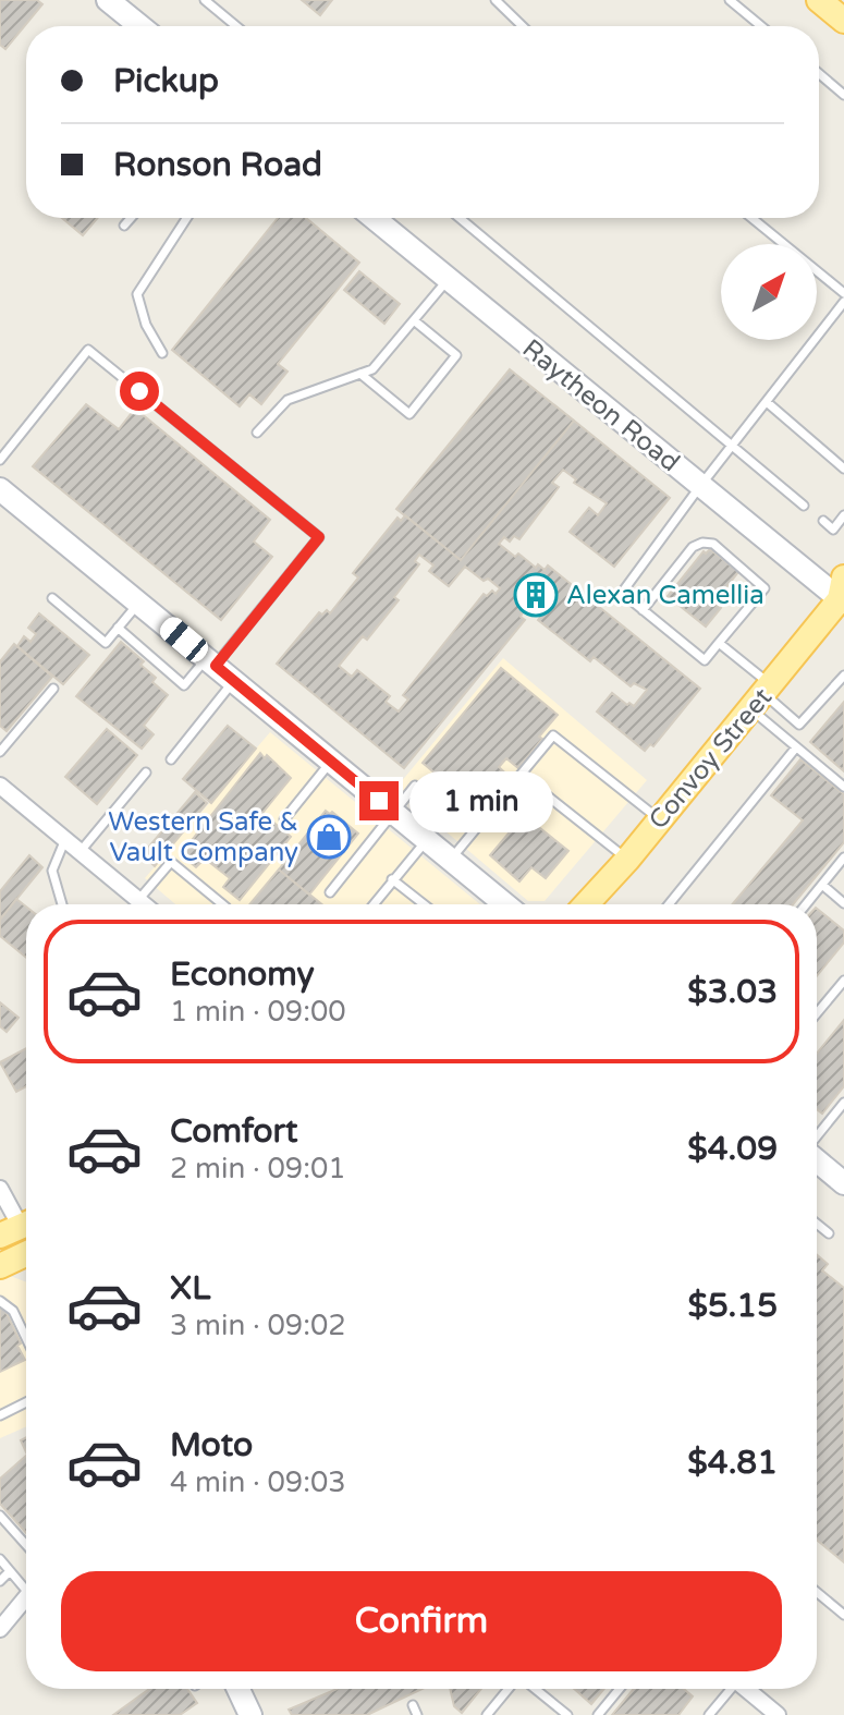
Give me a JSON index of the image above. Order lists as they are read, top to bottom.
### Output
{
  "streets": {
    "main road": ["Convoy Street"],
    "street": ["Raytheon Road"]
  },
  "crossings": [
    ["Raytheon Road", "Convoy Street"]
  ],
  "places": {
    "building": ["Alexan Camellia"],
    "shop": ["Western Safe & Vault Company"]
  },
  "north": "top right",
  "page": {
    "banner": ["Pickup", "Ronson Road"],
    "bubble": "1 min",
    "list": [
      {
        "name": "Economy",
        "note": "1 min · 09:00",
        "value": "$3.03"
      },
      {
        "name": "Comfort",
        "note": "2 min · 09:01",
        "value": "$4.09"
      },
      {
        "name": "XL",
        "note": "3 min · 09:02",
        "value": "$5.15"
      },
      {
        "name": "Moto",
        "note": "4 min · 09:03",
        "value": "$4.81"
      }
    ],
    "buttons": "Confirm"
  }
}
